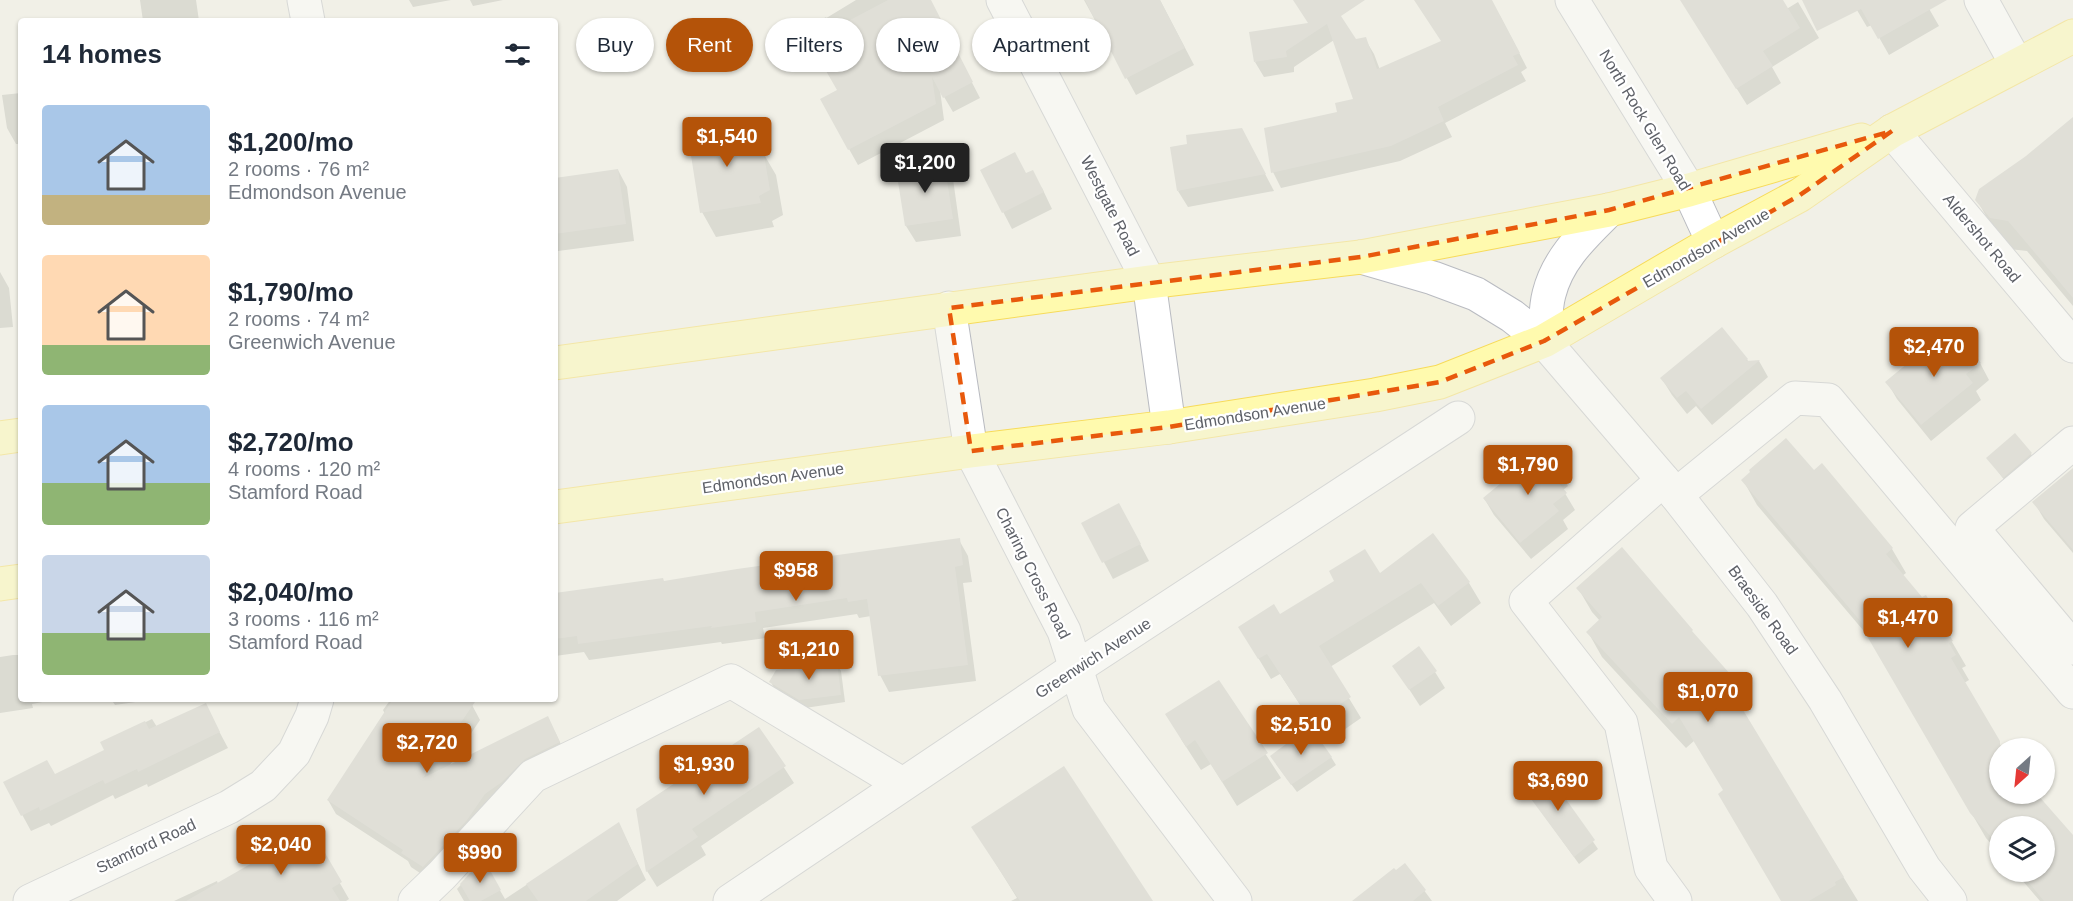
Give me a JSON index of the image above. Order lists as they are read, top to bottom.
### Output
{
  "streets": {
    "main road": ["Edmondson Avenue"],
    "street": [
      "North Rock Glen Road",
      "Westgate Road",
      "Aldershot Road",
      "Charing Cross Road",
      "Braeside Road",
      "Greenwich Avenue",
      "Stamford Road"
    ]
  },
  "crossings": [
    ["North Rock Glen Road", "Edmondson Avenue"],
    ["Westgate Road", "Edmondson Avenue"],
    ["Aldershot Road", "Edmondson Avenue"],
    ["Edmondson Avenue", "Charing Cross Road"],
    ["Edmondson Avenue", "Braeside Road"],
    ["Charing Cross Road", "Greenwich Avenue"]
  ],
  "north": "bottom left",
  "page": {
    "chip": [
      "Buy",
      "Rent",
      "Filters",
      "New",
      "Apartment"
    ],
    "heading": "14 homes",
    "list": [
      {
        "name": "$1,200/mo",
        "note": "2 rooms · 76 m² · Edmondson Avenue"
      },
      {
        "name": "$1,790/mo",
        "note": "2 rooms · 74 m² · Greenwich Avenue"
      },
      {
        "name": "$2,720/mo",
        "note": "4 rooms · 120 m² · Stamford Road"
      },
      {
        "name": "$2,040/mo",
        "note": "3 rooms · 116 m² · Stamford Road"
      }
    ],
    "price": [
      "$1,540",
      "$1,200",
      "$2,470",
      "$1,790",
      "$958",
      "$1,470",
      "$1,210",
      "$1,070",
      "$2,510",
      "$2,720",
      "$1,930",
      "$3,690",
      "$2,040",
      "$990"
    ]
  }
}
